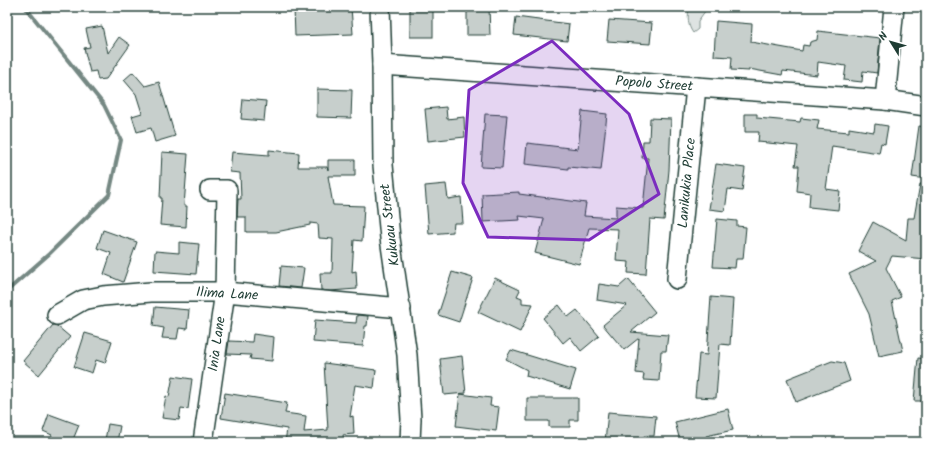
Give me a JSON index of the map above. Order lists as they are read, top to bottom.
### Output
{
  "streets": {
    "street": [
      "Popolo Street",
      "Lanikukia Place",
      "Kukuau Street",
      "Ilima Lane",
      "Inia Lane"
    ]
  },
  "crossings": [
    ["Popolo Street", "Lanikukia Place"],
    ["Popolo Street", "Kukuau Street"],
    ["Kukuau Street", "Ilima Lane"],
    ["Ilima Lane", "Inia Lane"]
  ],
  "north": "top left"
}
